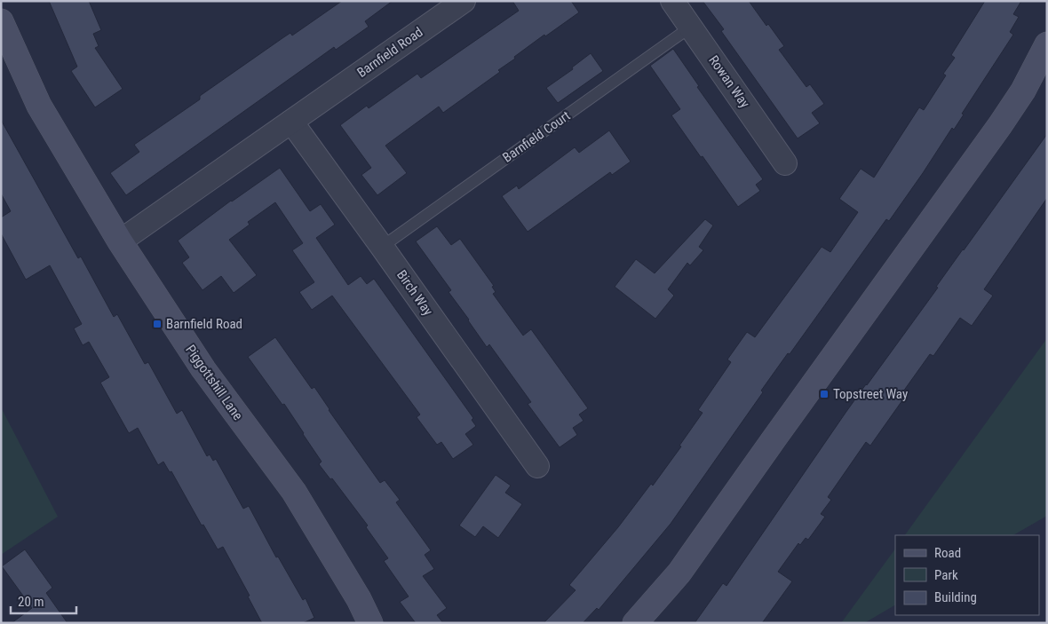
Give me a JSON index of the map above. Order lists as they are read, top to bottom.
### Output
{
  "streets": {
    "street": [
      "Barnfield Road",
      "Rowan Way",
      "Birch Way",
      "Piggottshill Lane"
    ],
    "lane": ["Barnfield Court"]
  },
  "crossings": [
    ["Barnfield Road", "Birch Way"],
    ["Barnfield Road", "Piggottshill Lane"],
    ["Rowan Way", "Barnfield Court"],
    ["Barnfield Court", "Birch Way"]
  ],
  "places": {
    "transit": ["Barnfield Road", "Topstreet Way"]
  },
  "legend": ["Road", "Park", "Building"],
  "scale_bar": "20 m"
}
